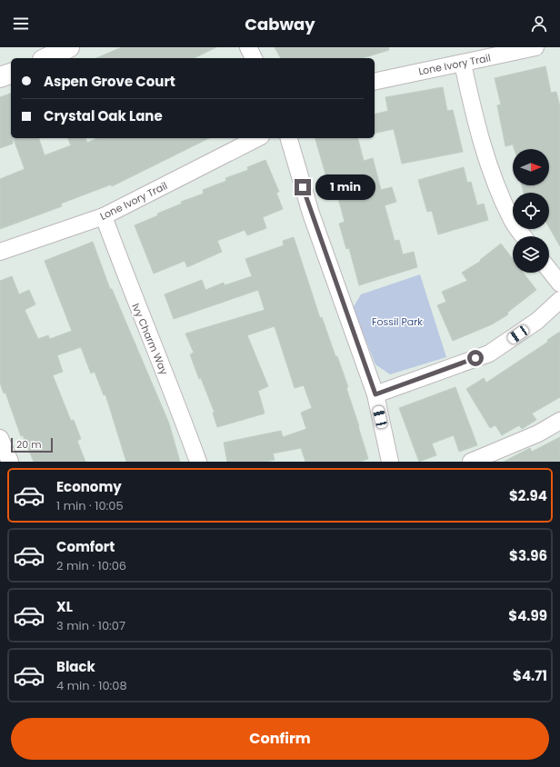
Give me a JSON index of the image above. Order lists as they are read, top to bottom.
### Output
{
  "streets": {
    "street": ["Lone Ivory Trail", "Ivy Charm Way"]
  },
  "crossings": [
    ["Lone Ivory Trail", "Ivy Charm Way"]
  ],
  "parks": ["Fossil Park"],
  "scale_bar": "20 m",
  "north": "right",
  "page": {
    "header": "Cabway",
    "banner": ["Aspen Grove Court", "Crystal Oak Lane"],
    "bubble": "1 min",
    "scale": "20 m",
    "list": [
      {
        "name": "Economy",
        "note": "1 min · 10:05",
        "value": "$2.94"
      },
      {
        "name": "Comfort",
        "note": "2 min · 10:06",
        "value": "$3.96"
      },
      {
        "name": "XL",
        "note": "3 min · 10:07",
        "value": "$4.99"
      },
      {
        "name": "Black",
        "note": "4 min · 10:08",
        "value": "$4.71"
      }
    ],
    "buttons": "Confirm"
  }
}
